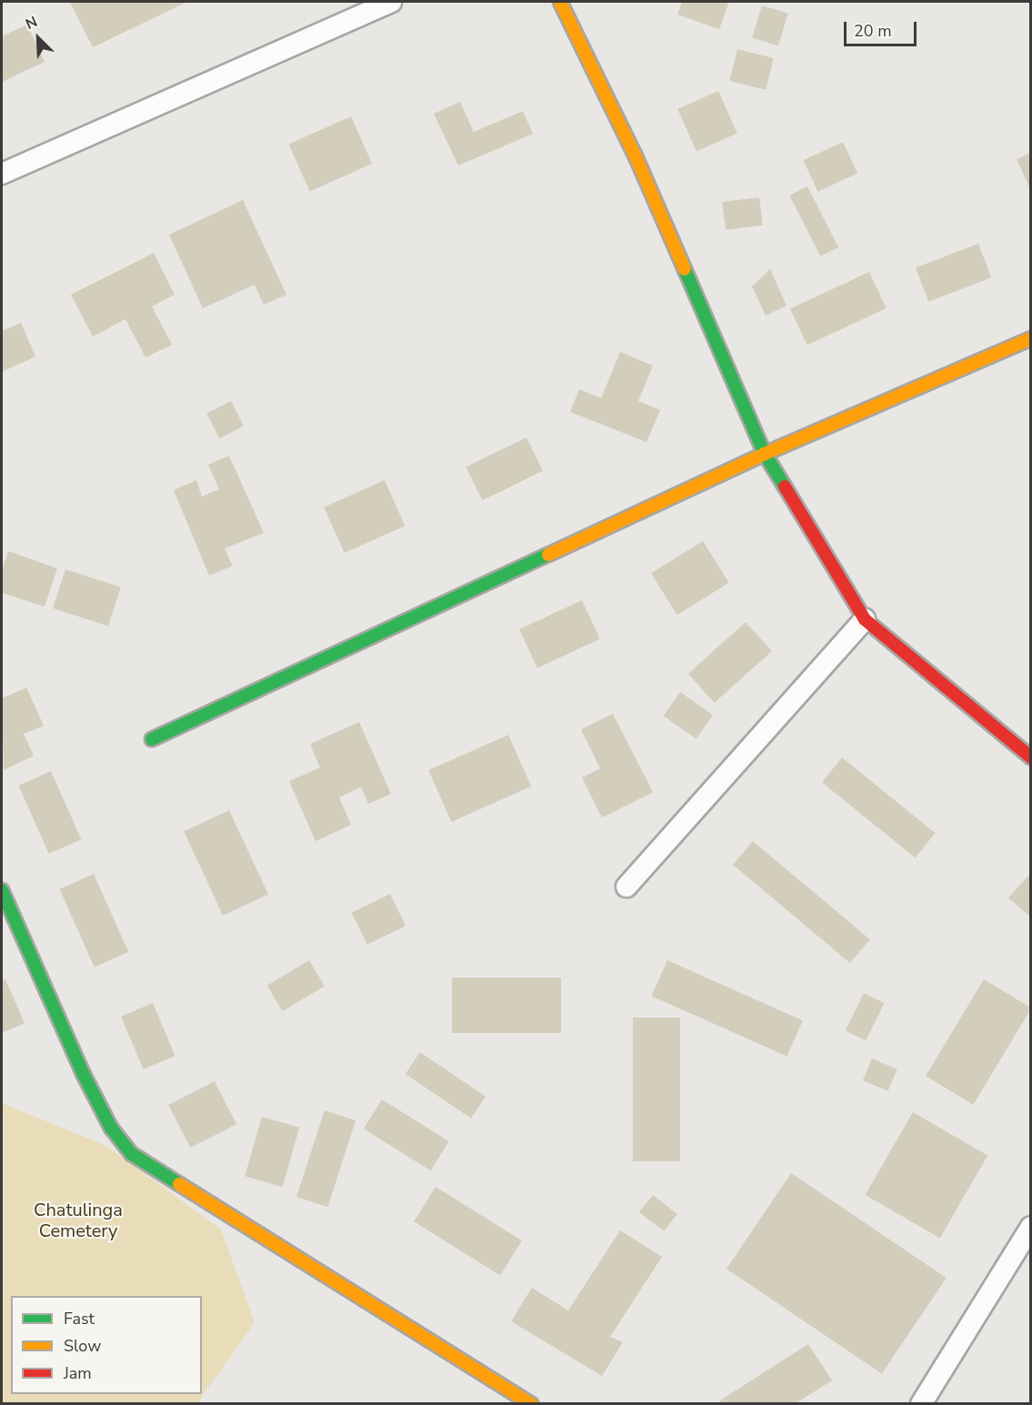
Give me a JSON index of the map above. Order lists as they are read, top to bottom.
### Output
{
  "parks": ["Chatulinga Cemetery"],
  "legend": ["Fast", "Slow", "Jam"],
  "scale_bar": "20 m",
  "north": "top left"
}
